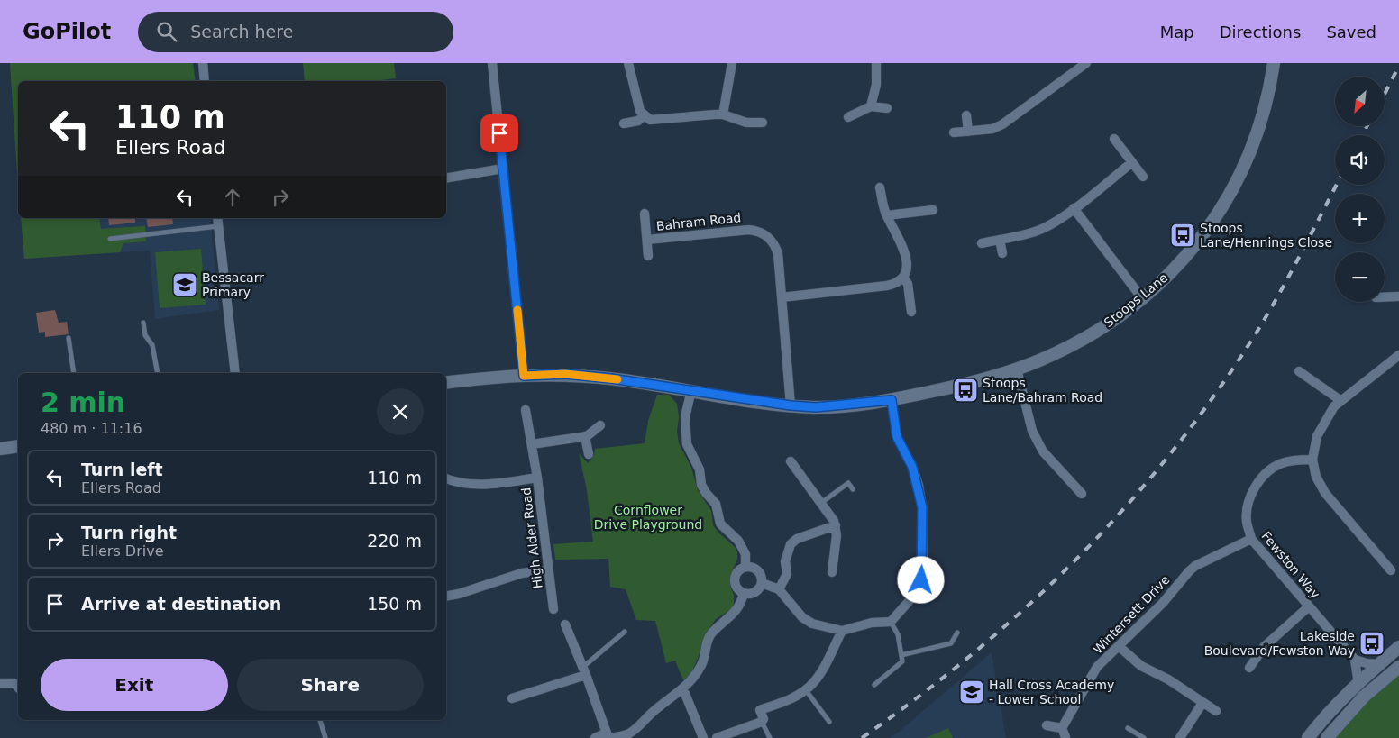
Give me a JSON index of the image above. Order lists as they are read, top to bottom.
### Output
{
  "streets": {
    "street": [
      "Bahram Road",
      "Stoops Lane",
      "High Alder Road",
      "Fewston Way",
      "Wintersett Drive"
    ]
  },
  "crossings": [
    ["Bahram Road", "Stoops Lane"],
    ["Fewston Way", "Wintersett Drive"]
  ],
  "parks": ["Cornflower Drive Playground"],
  "places": {
    "bus stop": ["Stoops Lane/Hennings Close", "Stoops Lane/Bahram Road", "Lakeside Boulevard/Fewston Way"],
    "school or university": ["Bessacarr Primary", "Hall Cross Academy - Lower School"]
  },
  "north": "bottom left",
  "page": {
    "header": "GoPilot",
    "search": "Search here",
    "nav": ["Map", "Directions", "Saved"],
    "map_buttons": ["+", "−"],
    "turn": ["110 m", "Ellers Road"],
    "heading": ["2 min", "480 m · 11:16"],
    "list": [
      {
        "name": "Turn left",
        "note": "Ellers Road",
        "value": "110 m"
      },
      {
        "name": "Turn right",
        "note": "Ellers Drive",
        "value": "220 m"
      },
      {
        "name": "Arrive at destination",
        "value": "150 m"
      }
    ],
    "buttons": ["Exit", "Share"]
  }
}
